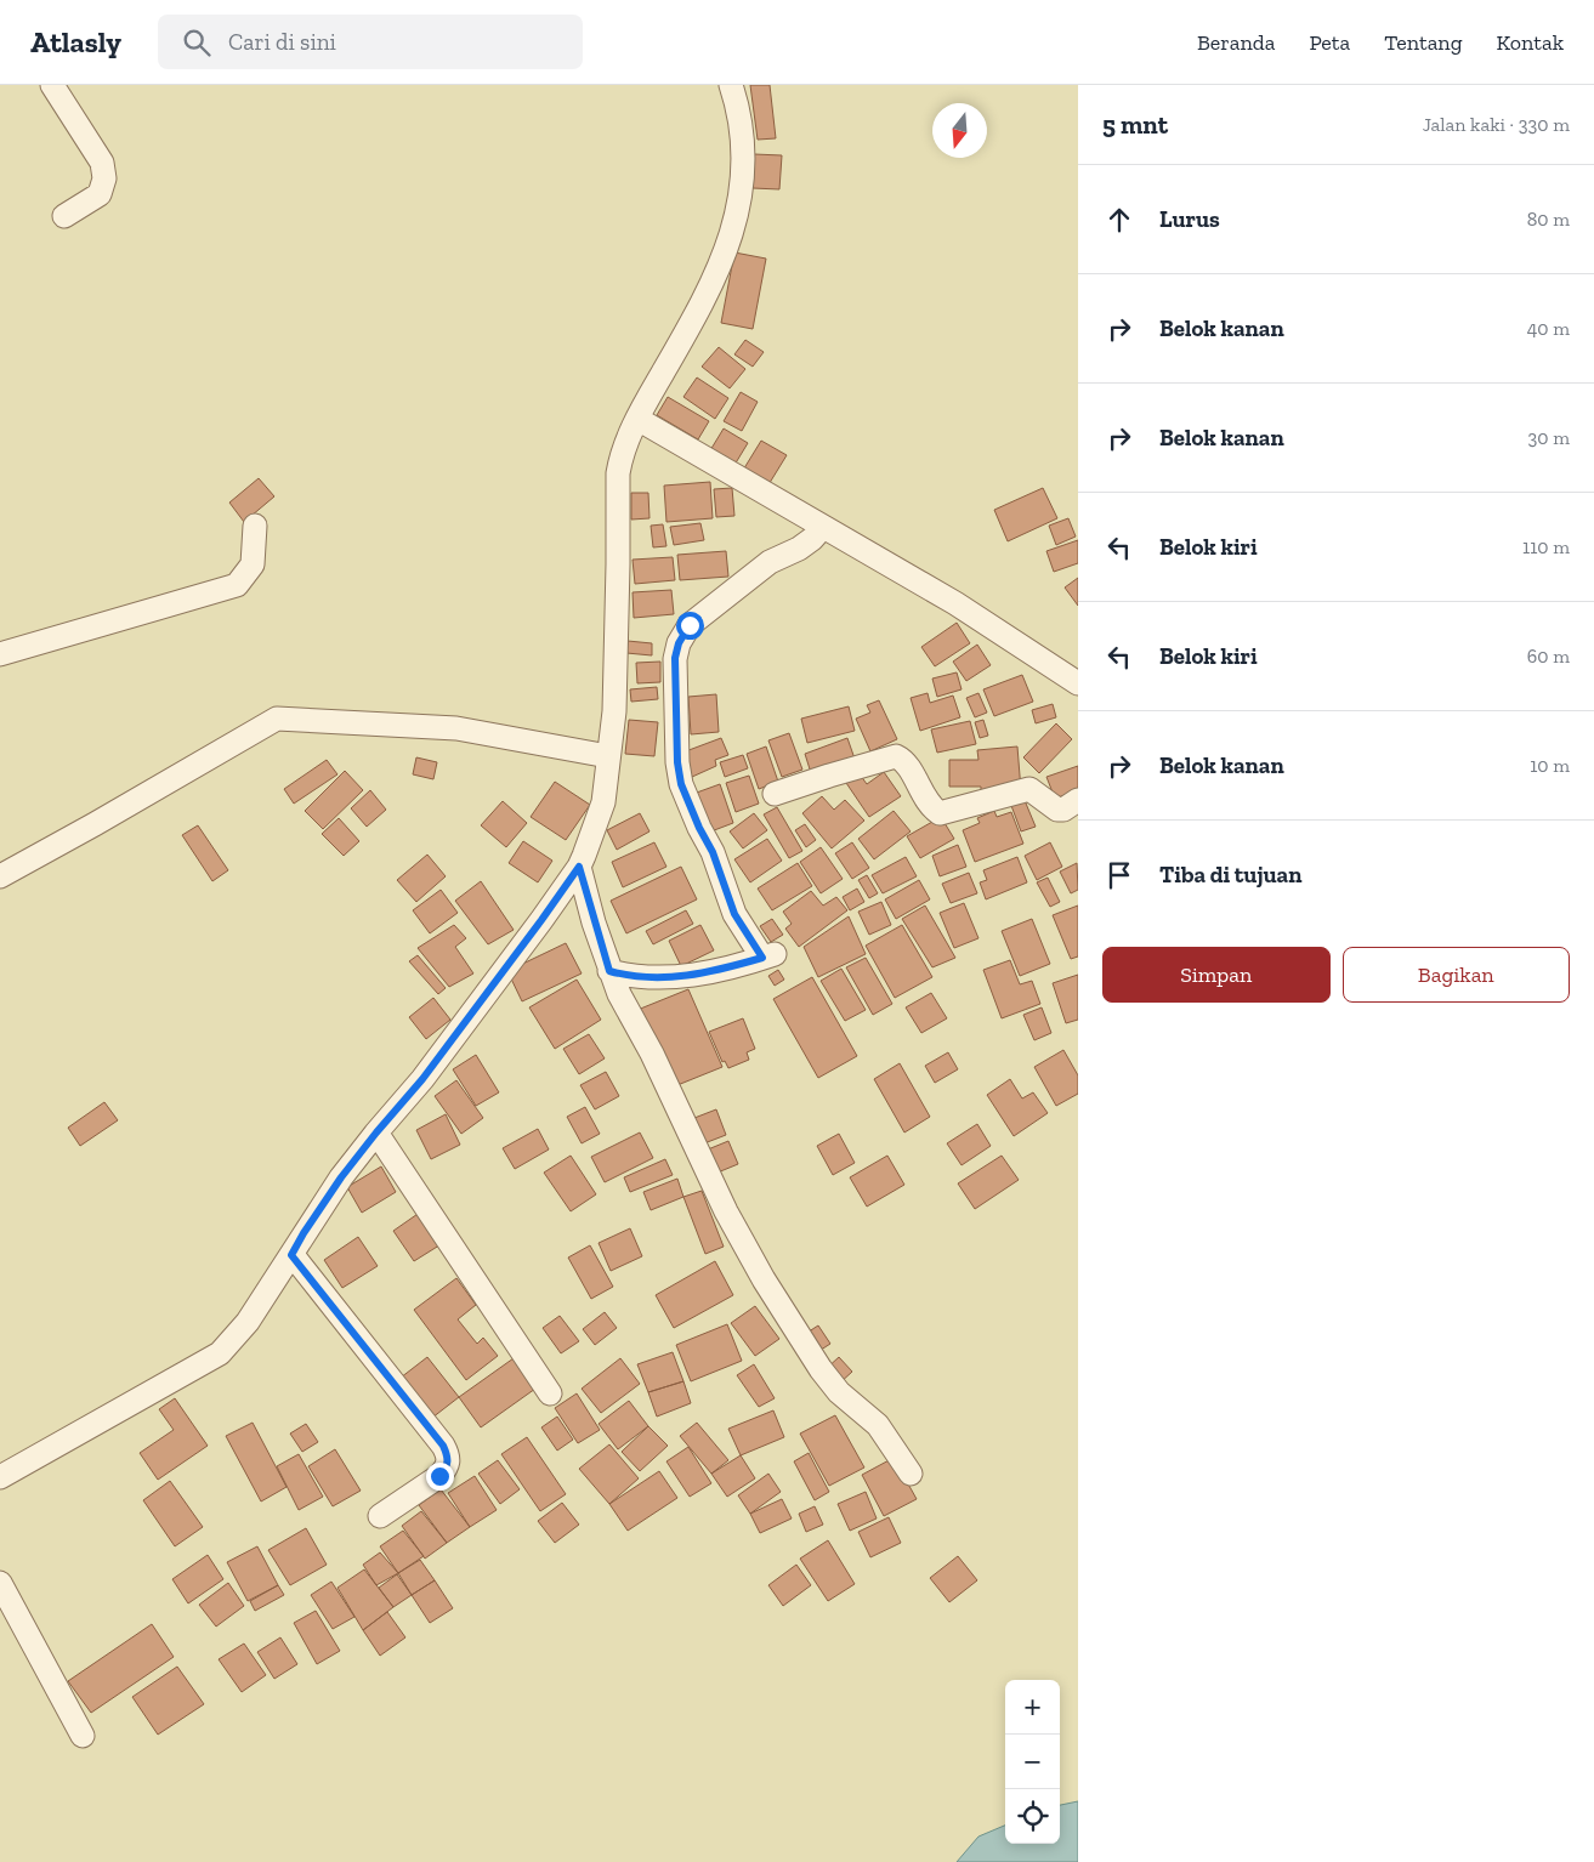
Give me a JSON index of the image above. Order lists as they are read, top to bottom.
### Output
{
  "north": "bottom",
  "page": {
    "header": "Atlasly",
    "search": "Cari di sini",
    "nav": [
      "Beranda",
      "Peta",
      "Tentang",
      "Kontak"
    ],
    "heading": ["5 mnt", "Jalan kaki · 330 m"],
    "list": [
      ["Lurus", "80 m"],
      ["Belok kanan", "40 m"],
      ["Belok kanan", "30 m"],
      ["Belok kiri", "110 m"],
      ["Belok kiri", "60 m"],
      ["Belok kanan", "10 m"],
      "Tiba di tujuan"
    ],
    "buttons": ["Simpan", "Bagikan"],
    "map_buttons": ["+", "−"]
  }
}
